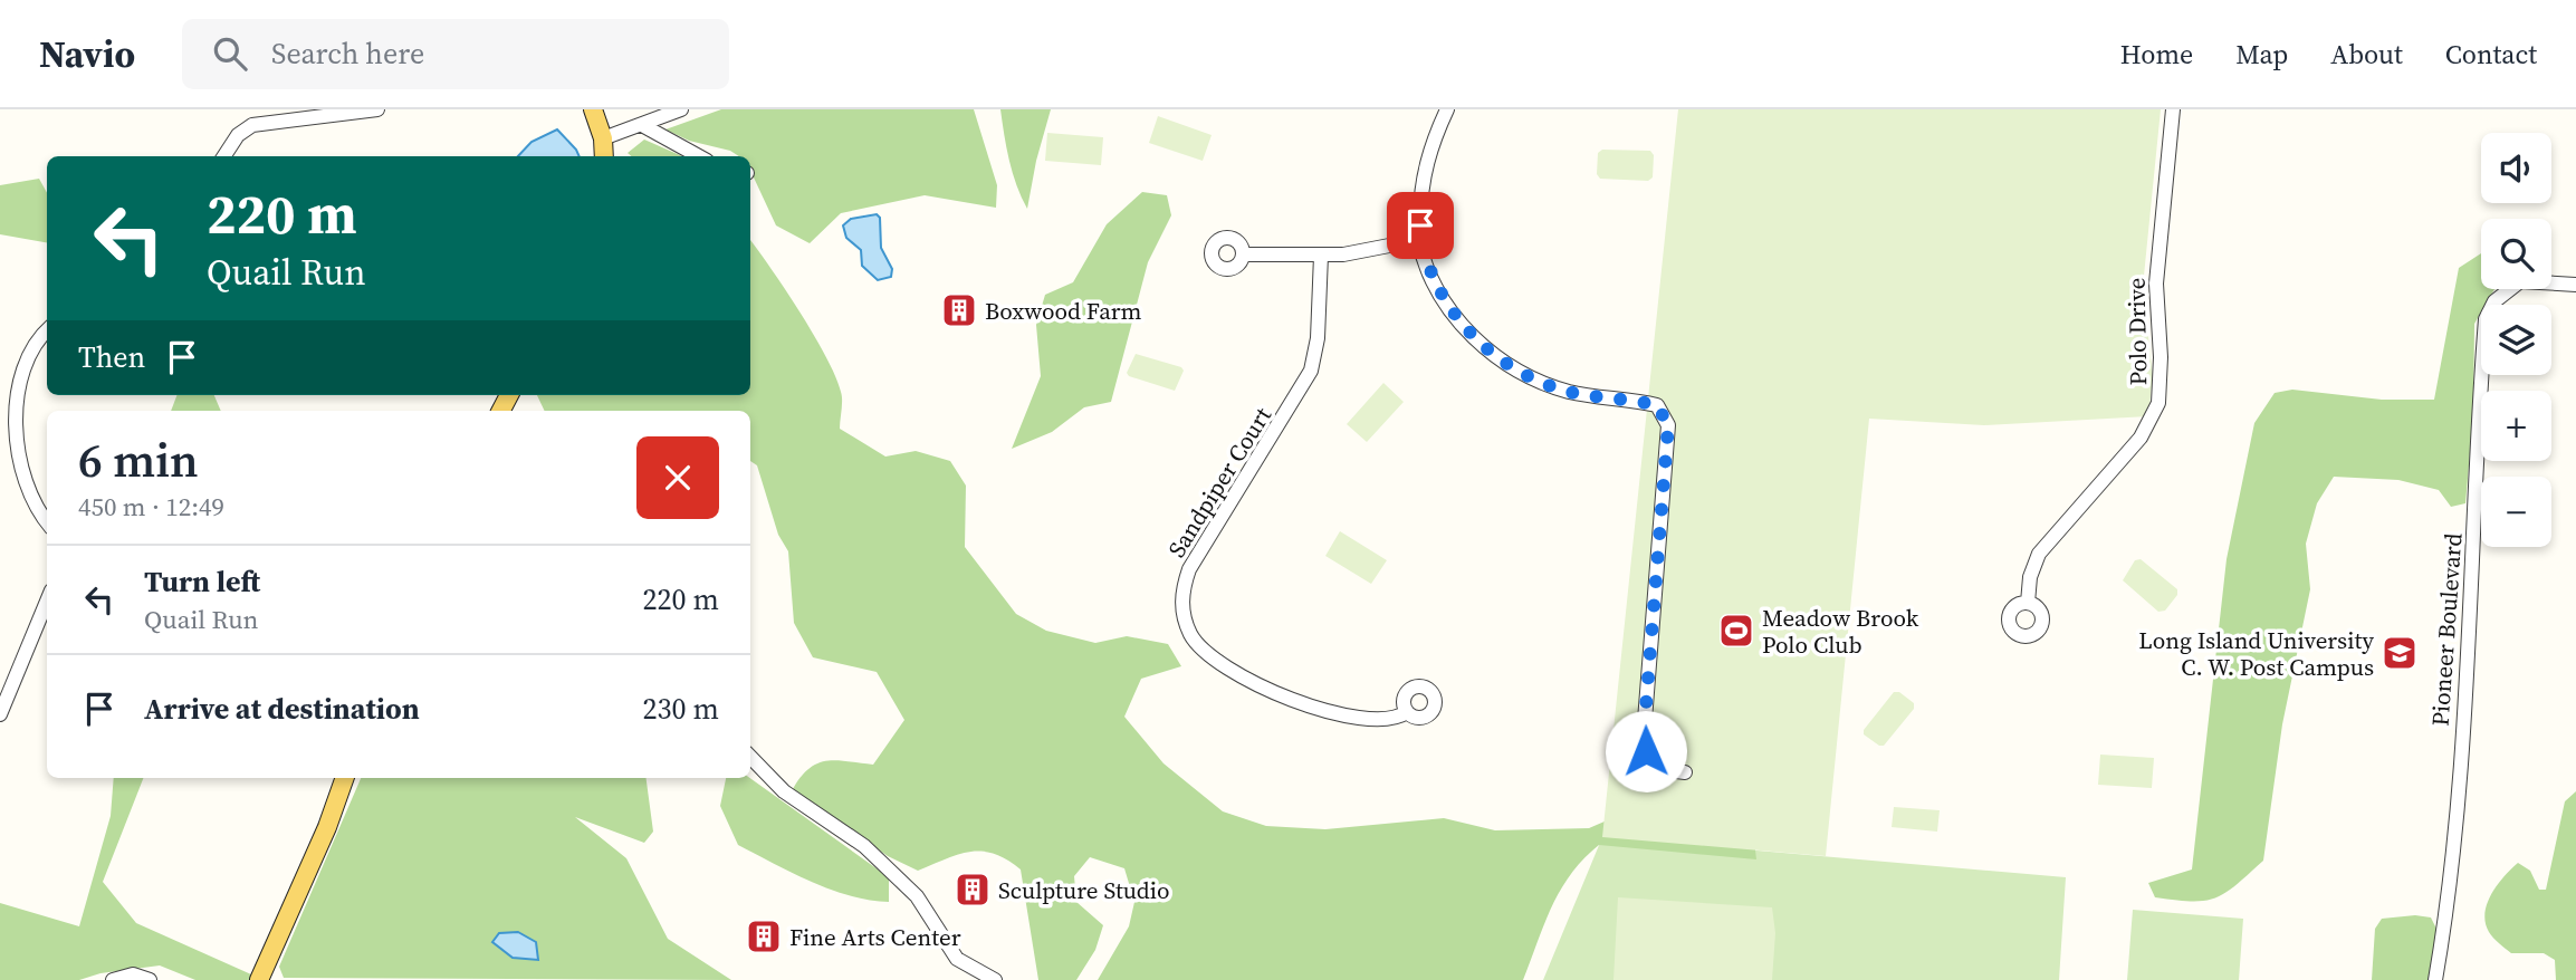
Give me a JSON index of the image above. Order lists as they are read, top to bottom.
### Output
{
  "streets": {
    "street": ["Polo Drive", "Sandpiper Court", "Pioneer Boulevard"]
  },
  "places": {
    "building": ["Boxwood Farm", "Sculpture Studio", "Fine Arts Center"],
    "sports": ["Meadow Brook Polo Club"],
    "school or university": ["Long Island University C. W. Post Campus"]
  },
  "page": {
    "header": "Navio",
    "search": "Search here",
    "nav": [
      "Home",
      "Map",
      "About",
      "Contact"
    ],
    "map_buttons": ["+", "−"],
    "turn": ["220 m", "Quail Run"],
    "then": "Then",
    "heading": ["6 min", "450 m · 12:49"],
    "list": [
      {
        "name": "Turn left",
        "note": "Quail Run",
        "value": "220 m"
      },
      {
        "name": "Arrive at destination",
        "value": "230 m"
      }
    ]
  }
}
